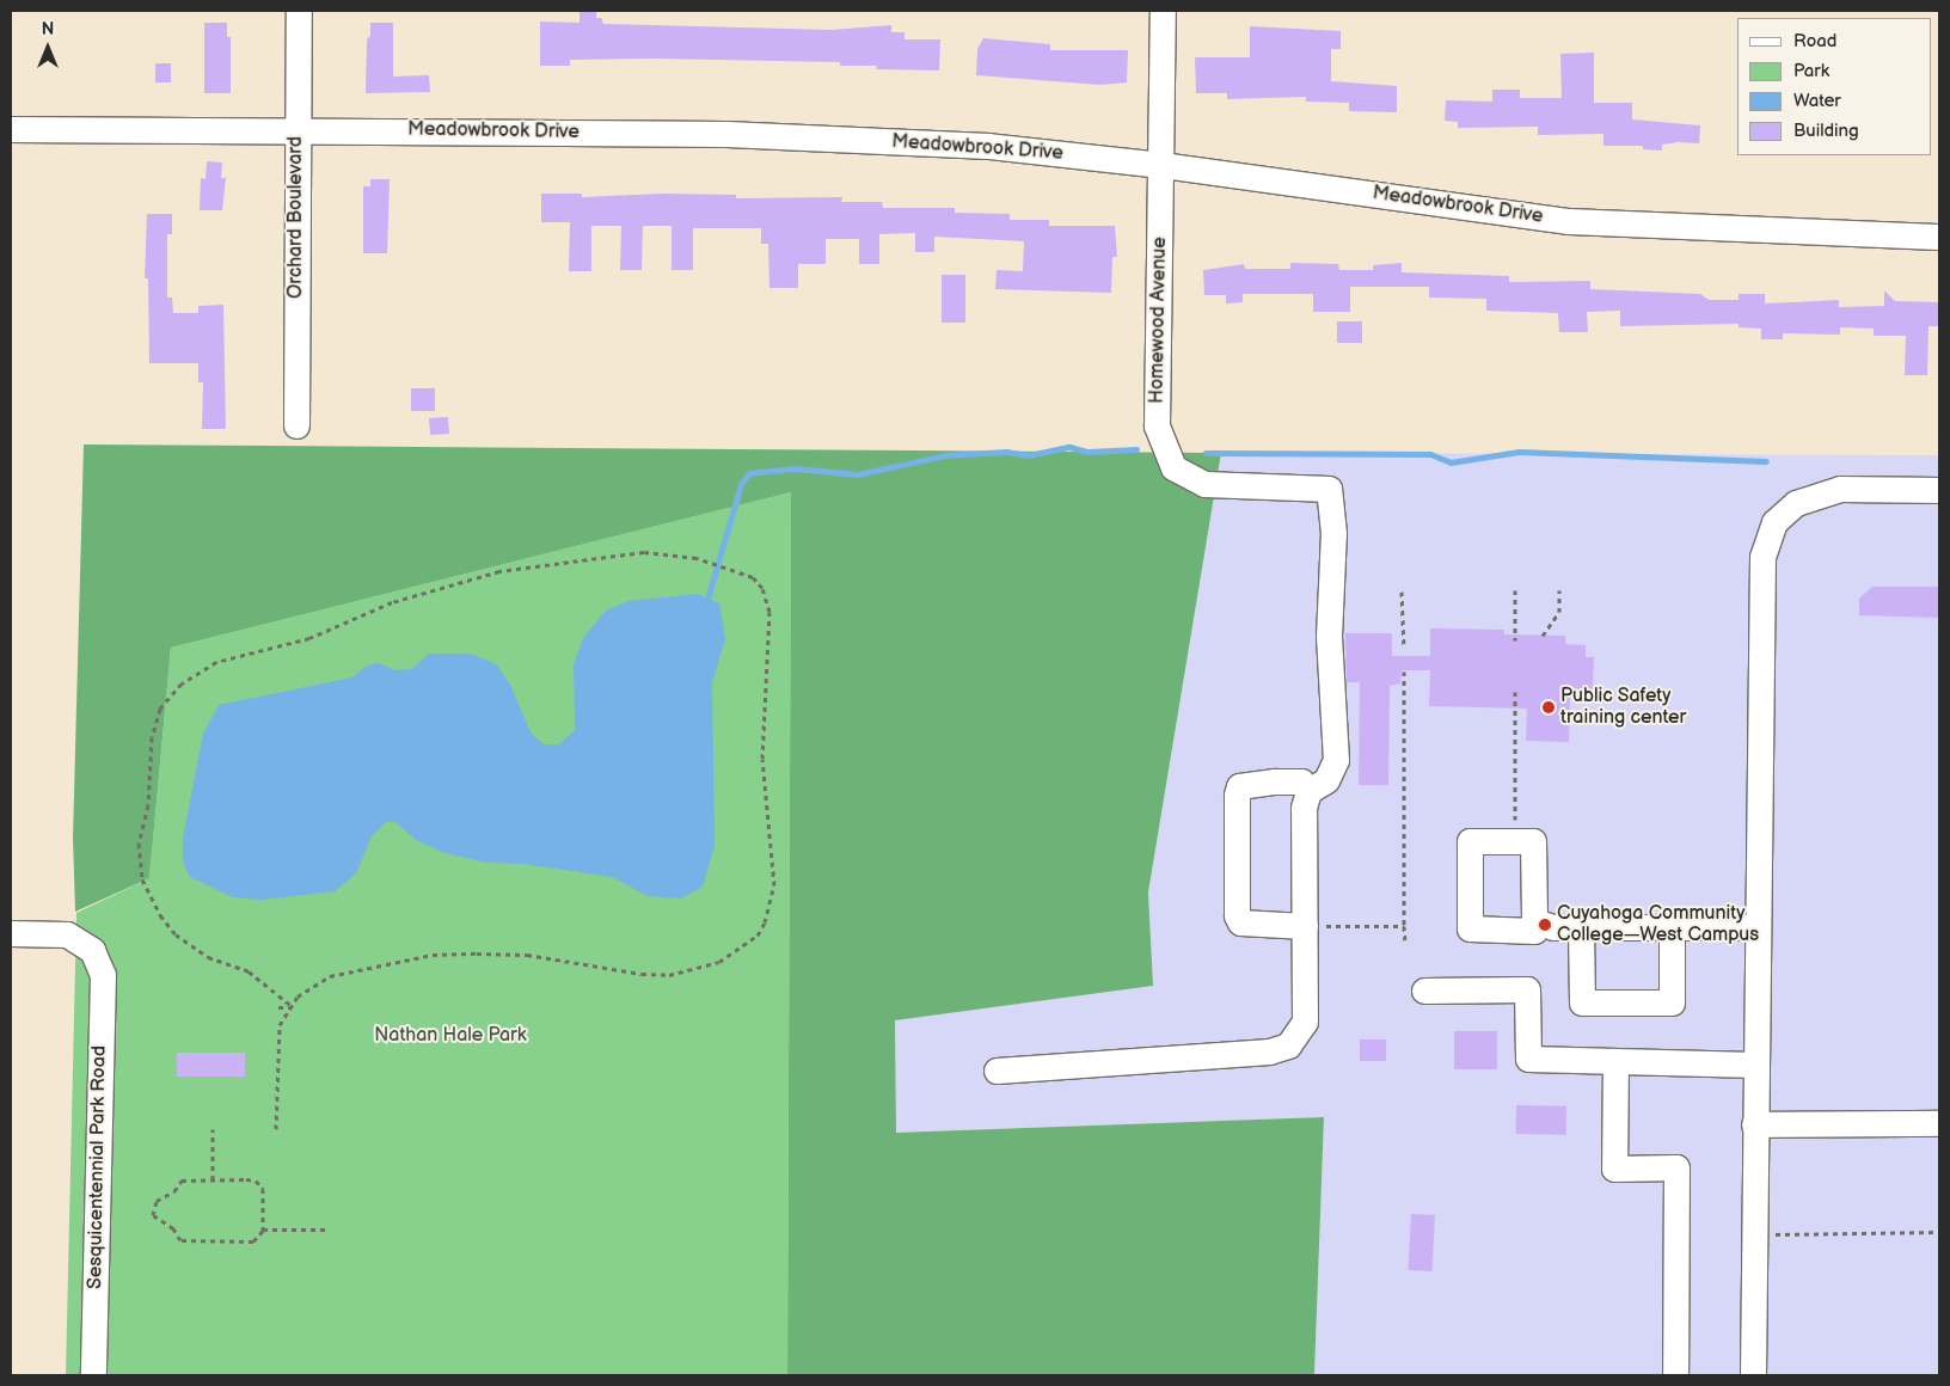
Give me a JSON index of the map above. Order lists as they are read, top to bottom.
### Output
{
  "streets": {
    "street": [
      "Meadowbrook Drive",
      "Orchard Boulevard",
      "Homewood Avenue",
      "Sesquicentennial Park Road"
    ]
  },
  "crossings": [
    ["Meadowbrook Drive", "Orchard Boulevard"],
    ["Meadowbrook Drive", "Homewood Avenue"]
  ],
  "parks": ["Nathan Hale Park"],
  "places": ["Public Safety training center", "Cuyahoga Community College—West Campus"],
  "legend": [
    "Road",
    "Park",
    "Water",
    "Building"
  ],
  "north": "top"
}
